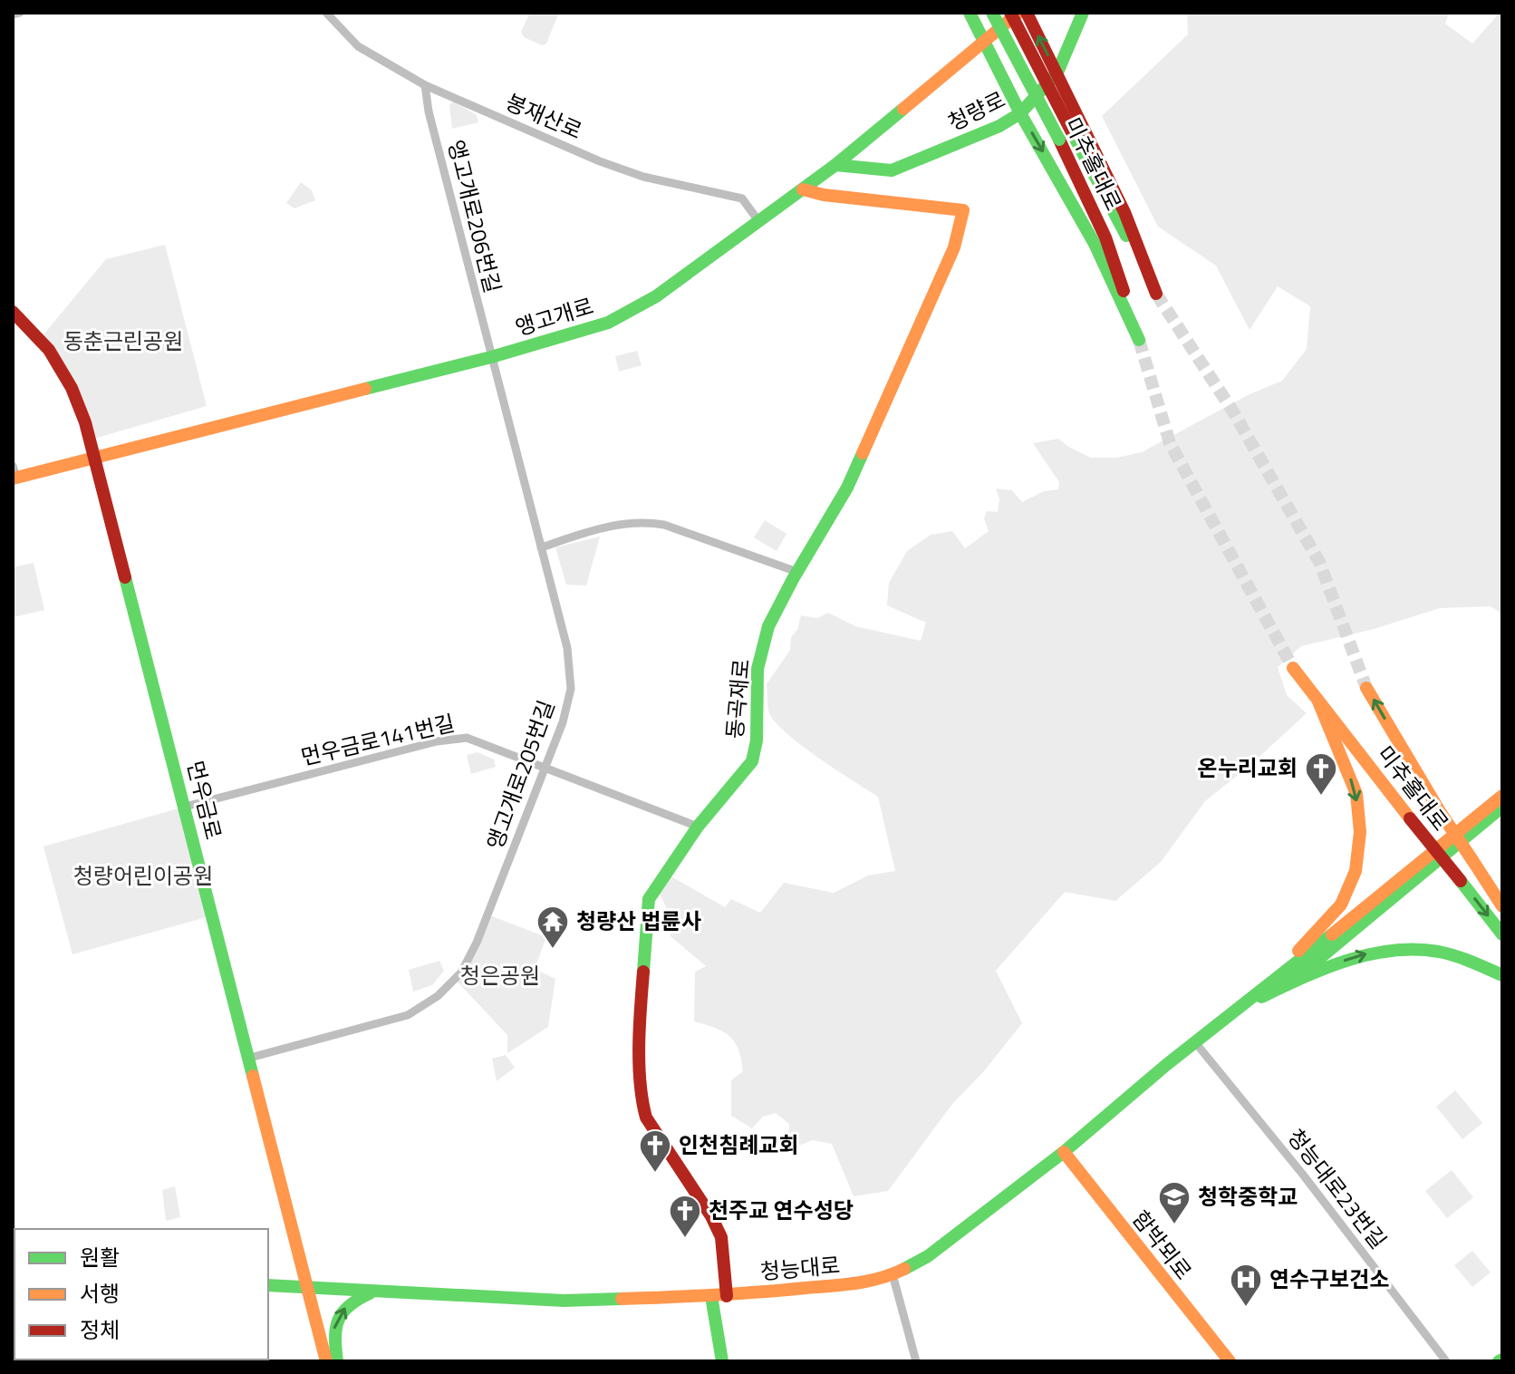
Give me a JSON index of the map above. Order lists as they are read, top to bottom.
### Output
{
  "streets": {
    "main road": [
      "청량로",
      "미추홀대로",
      "앵고개로",
      "동곡재로",
      "먼우금로",
      "함박뫼로",
      "청능대로"
    ],
    "street": [
      "봉재산로",
      "앵고개로206번길",
      "먼우금로141번길",
      "앵고개로205번길",
      "청능대로23번길"
    ]
  },
  "crossings": [
    ["청량로", "미추홀대로"],
    ["청량로", "앵고개로"],
    ["봉재산로", "앵고개로206번길"],
    ["봉재산로", "앵고개로"],
    ["앵고개로206번길", "앵고개로"],
    ["앵고개로206번길", "앵고개로205번길"],
    ["앵고개로", "동곡재로"],
    ["앵고개로", "앵고개로205번길"],
    ["앵고개로", "먼우금로"],
    ["동곡재로", "먼우금로141번길"],
    ["동곡재로", "청능대로"],
    ["먼우금로141번길", "앵고개로205번길"],
    ["먼우금로141번길", "먼우금로"],
    ["앵고개로205번길", "먼우금로"],
    ["먼우금로", "청능대로"],
    ["청능대로23번길", "청능대로"],
    ["함박뫼로", "청능대로"]
  ],
  "parks": ["동춘근린공원", "청량어린이공원", "청은공원"],
  "places": {
    "church": ["온누리교회", "인천침례교회", "천주교 연수성당"],
    "temple": ["청량산 법륜사"],
    "school or university": ["청학중학교"],
    "hospital": ["연수구보건소"]
  },
  "legend": ["원활", "서행", "정체"]
}
